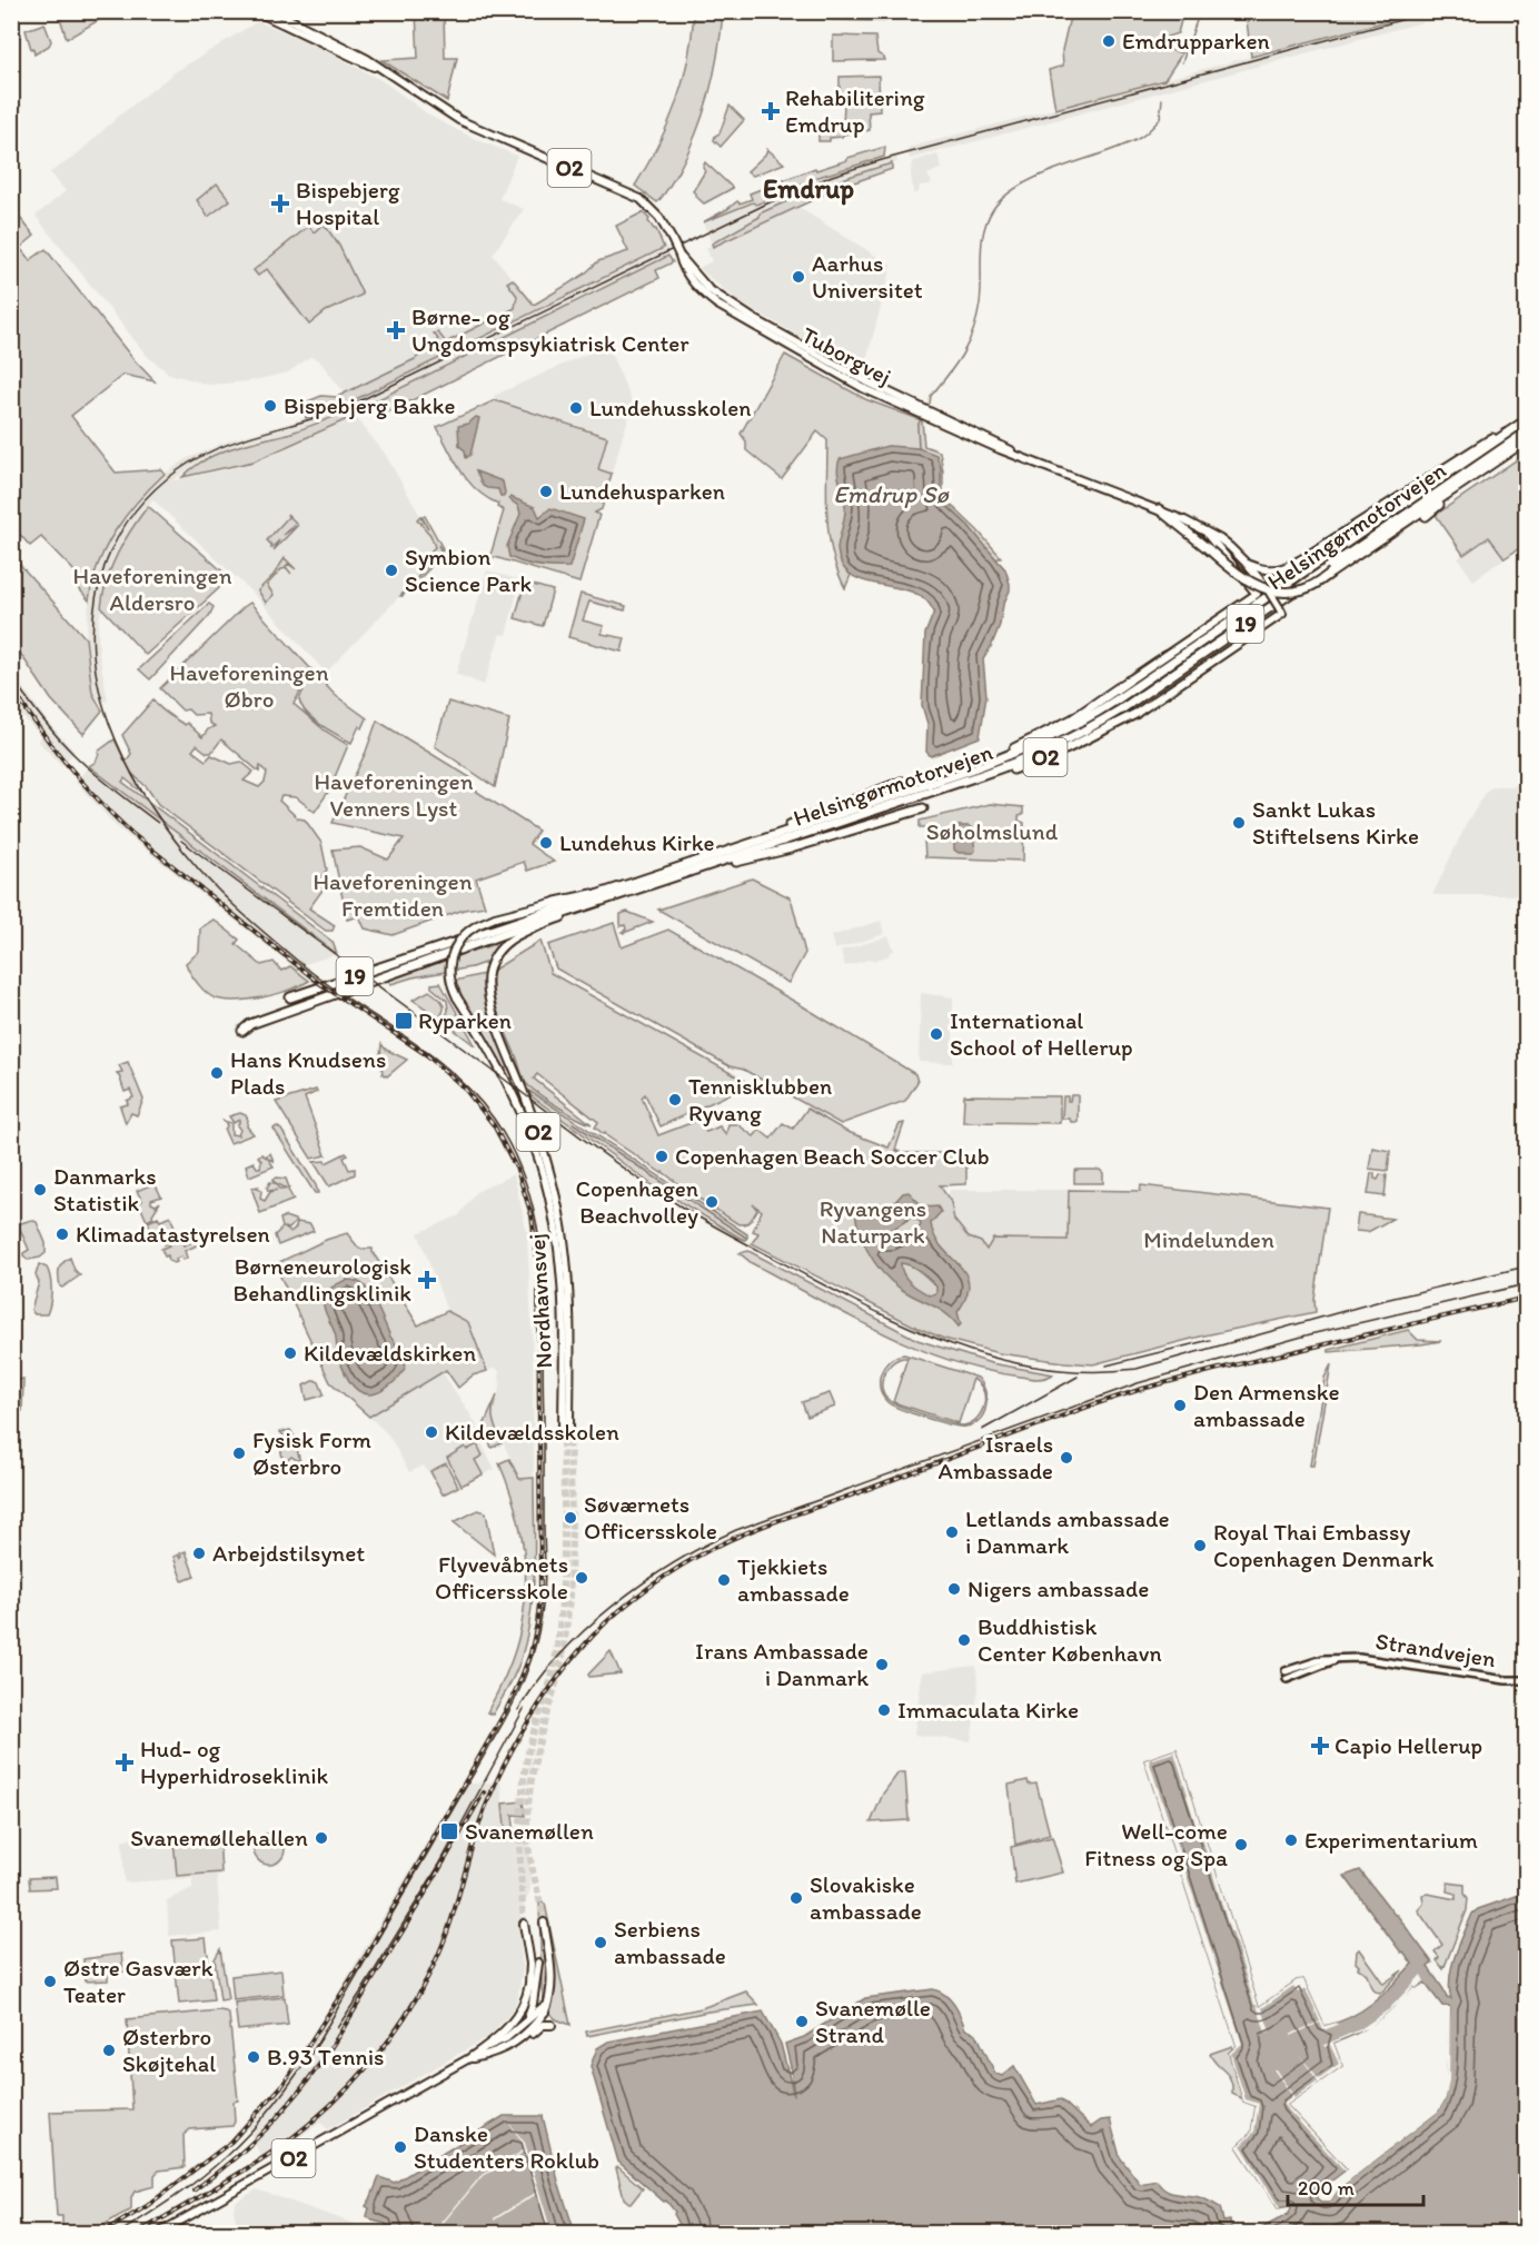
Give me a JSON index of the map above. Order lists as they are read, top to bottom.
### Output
{
  "streets": {
    "highway": ["O2", "Helsingørmotorvejen", "19"],
    "main road": ["Tuborgvej", "Nordhavnsvej", "Strandvejen"]
  },
  "crossings": [
    ["O2", "Tuborgvej"],
    ["O2", "Helsingørmotorvejen"],
    ["O2", "Nordhavnsvej"],
    ["Helsingørmotorvejen", "Nordhavnsvej"]
  ],
  "districts": ["Emdrup"],
  "water": ["Emdrup Sø"],
  "parks": [
    "Haveforeningen Aldersro",
    "Haveforeningen Øbro",
    "Haveforeningen Venners Lyst",
    "Søholmslund",
    "Haveforeningen Fremtiden",
    "Ryvangens Naturpark",
    "Mindelunden"
  ],
  "places": {
    "other": [
      "Emdrupparken",
      "Aarhus Universitet",
      "Bispebjerg Bakke",
      "Lundehusskolen",
      "Lundehusparken",
      "Symbion Science Park",
      "Sankt Lukas Stiftelsens Kirke",
      "Lundehus Kirke",
      "International School of Hellerup",
      "Hans Knudsens Plads",
      "Tennisklubben Ryvang",
      "Copenhagen Beach Soccer Club",
      "Danmarks Statistik",
      "Copenhagen Beachvolley",
      "Klimadatastyrelsen",
      "Kildevældskirken",
      "Den Armenske ambassade",
      "Kildevældsskolen",
      "Fysisk Form Østerbro",
      "Israels Ambassade",
      "Søværnets Officersskole",
      "Letlands ambassade i Danmark",
      "Royal Thai Embassy Copenhagen Denmark",
      "Arbejdstilsynet",
      "Flyvevåbnets Officersskole",
      "Tjekkiets ambassade",
      "Nigers ambassade",
      "Buddhistisk Center København",
      "Irans Ambassade i Danmark",
      "Immaculata Kirke",
      "Svanemøllehallen",
      "Experimentarium",
      "Well-come Fitness og Spa",
      "Slovakiske ambassade",
      "Serbiens ambassade",
      "Østre Gasværk Teater",
      "Svanemølle Strand",
      "Østerbro Skøjtehal",
      "B.93 Tennis",
      "Danske Studenters Roklub"
    ],
    "health": [
      "Rehabilitering Emdrup",
      "Bispebjerg Hospital",
      "Børne- og Ungdomspsykiatrisk Center",
      "Børneneurologisk Behandlingsklinik",
      "Capio Hellerup",
      "Hud- og Hyperhidroseklinik"
    ],
    "transit": ["Ryparken", "Svanemøllen"]
  },
  "scale_bar": "200 m"
}
